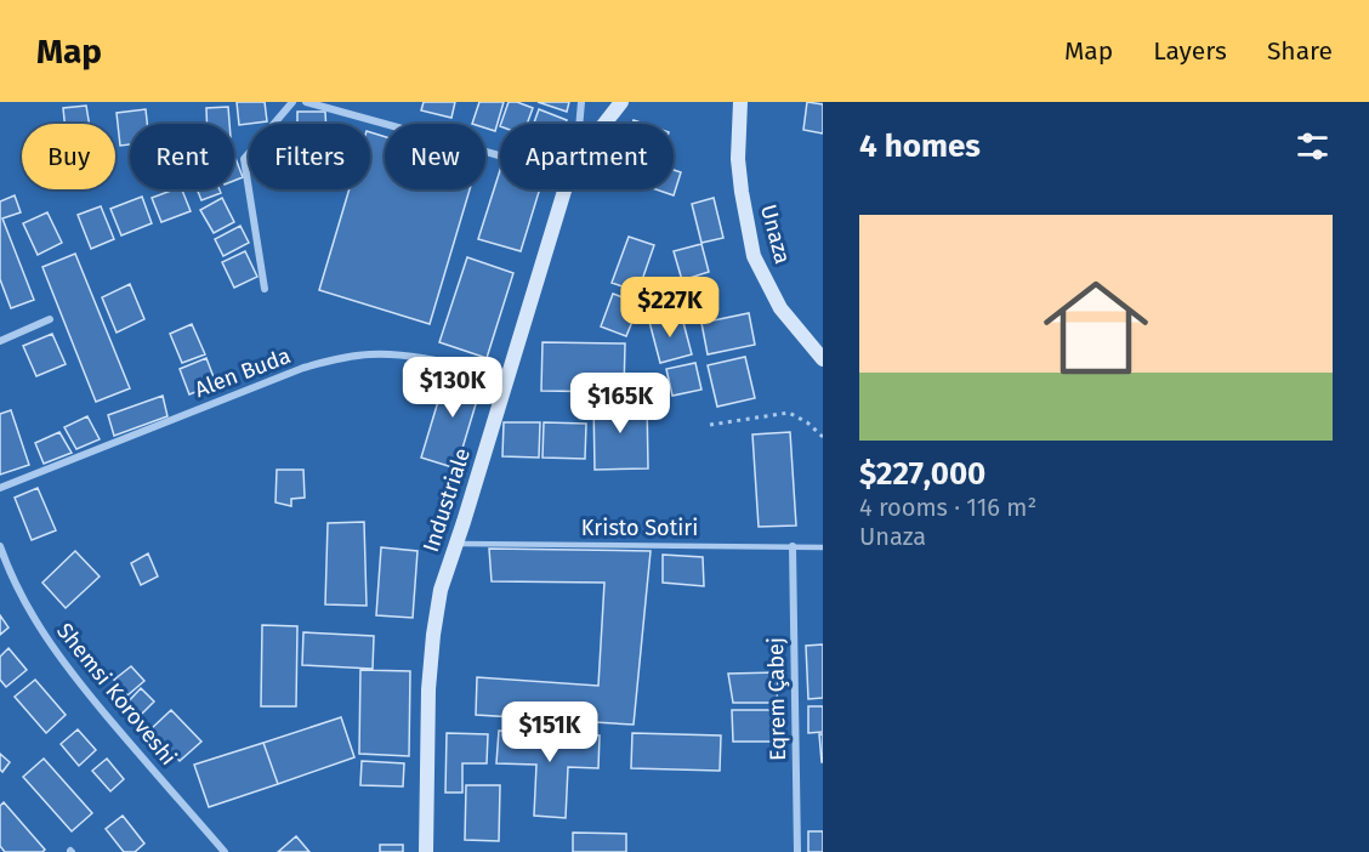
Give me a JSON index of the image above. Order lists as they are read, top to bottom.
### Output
{
  "streets": {
    "main road": ["Unaza", "Industriale"],
    "street": ["Alen Buda", "Shemsi Koroveshi", "Eqrem Çabej"],
    "lane": ["Kristo Sotiri"]
  },
  "crossings": [
    ["Alen Buda", "Industriale"],
    ["Industriale", "Kristo Sotiri"],
    ["Kristo Sotiri", "Eqrem Çabej"]
  ],
  "page": {
    "header": "Map",
    "nav": ["Map", "Layers", "Share"],
    "heading": "4 homes",
    "chip": [
      "Buy",
      "Rent",
      "Filters",
      "New",
      "Apartment"
    ],
    "list": [
      {
        "name": "$227,000",
        "note": "4 rooms · 116 m² · Unaza"
      }
    ],
    "price": [
      "$227K",
      "$130K",
      "$165K",
      "$151K"
    ]
  }
}
